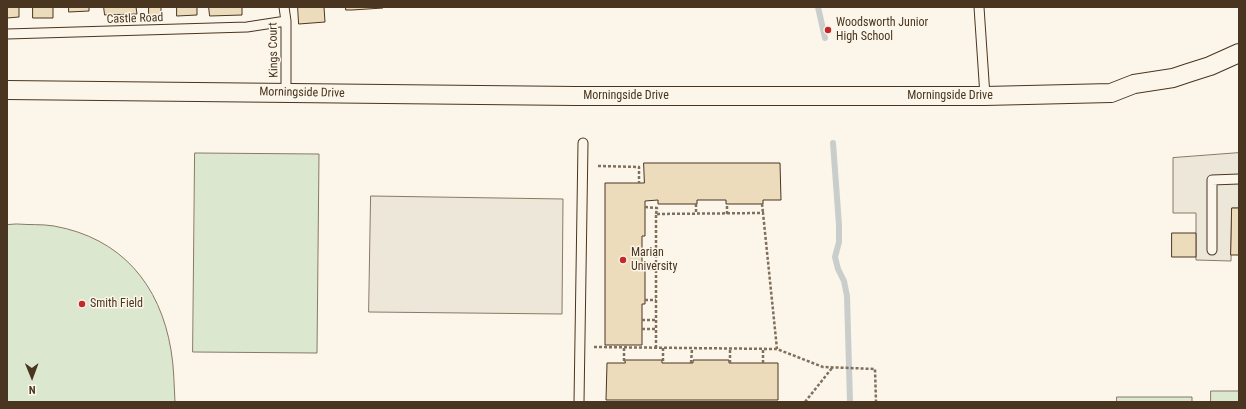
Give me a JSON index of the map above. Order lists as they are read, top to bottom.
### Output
{
  "streets": {
    "street": ["Morningside Drive"],
    "lane": ["Castle Road", "Kings Court"]
  },
  "crossings": [
    ["Castle Road", "Kings Court"],
    ["Kings Court", "Morningside Drive"]
  ],
  "places": ["Woodsworth Junior High School", "Marian University", "Smith Field"],
  "north": "bottom"
}
